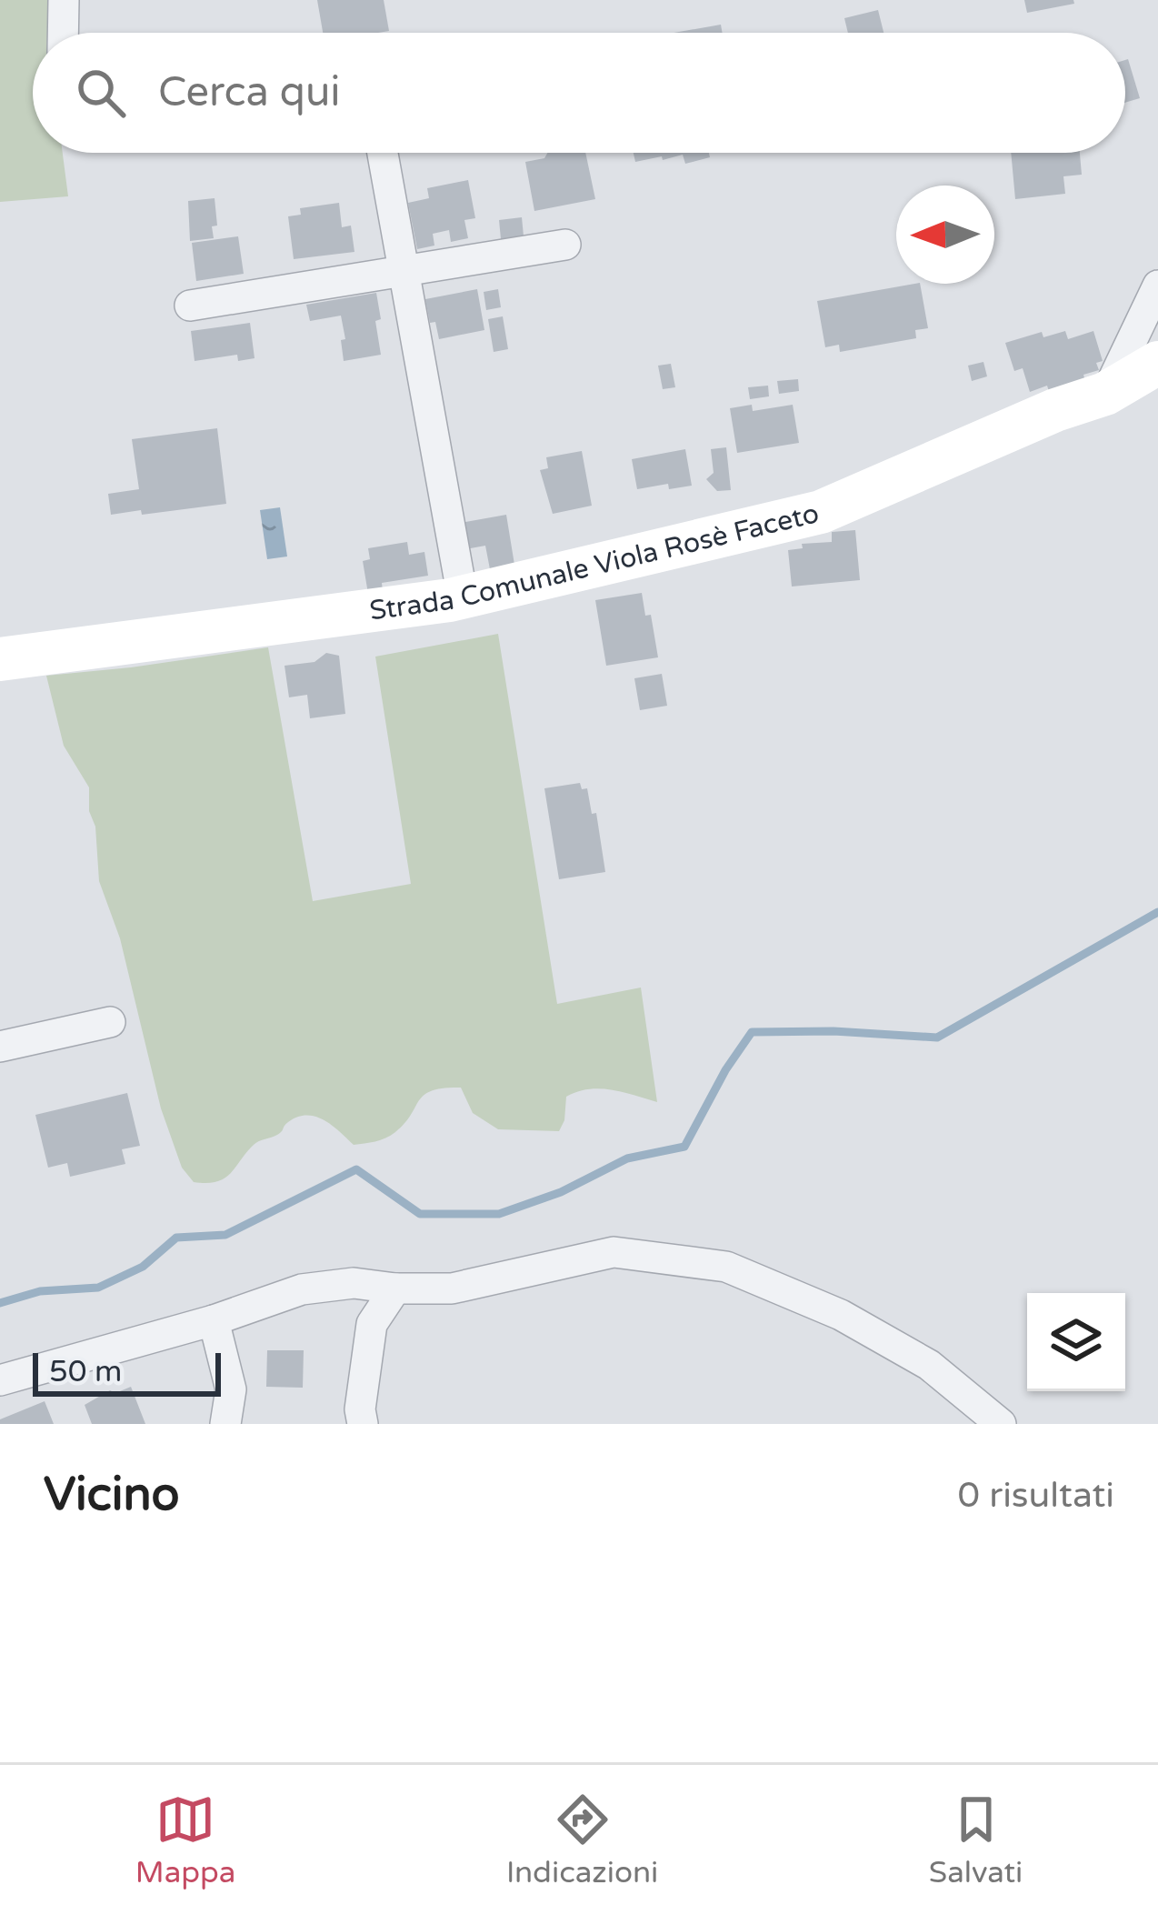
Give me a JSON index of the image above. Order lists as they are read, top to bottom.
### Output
{
  "streets": {
    "street": ["Strada Comunale Viola Rosè Faceto"]
  },
  "scale_bar": "50 m",
  "north": "left",
  "page": {
    "search": "Cerca qui",
    "scale": "50 m",
    "heading": ["Vicino", "0 risultati"],
    "nav": ["Mappa", "Indicazioni", "Salvati"]
  }
}
